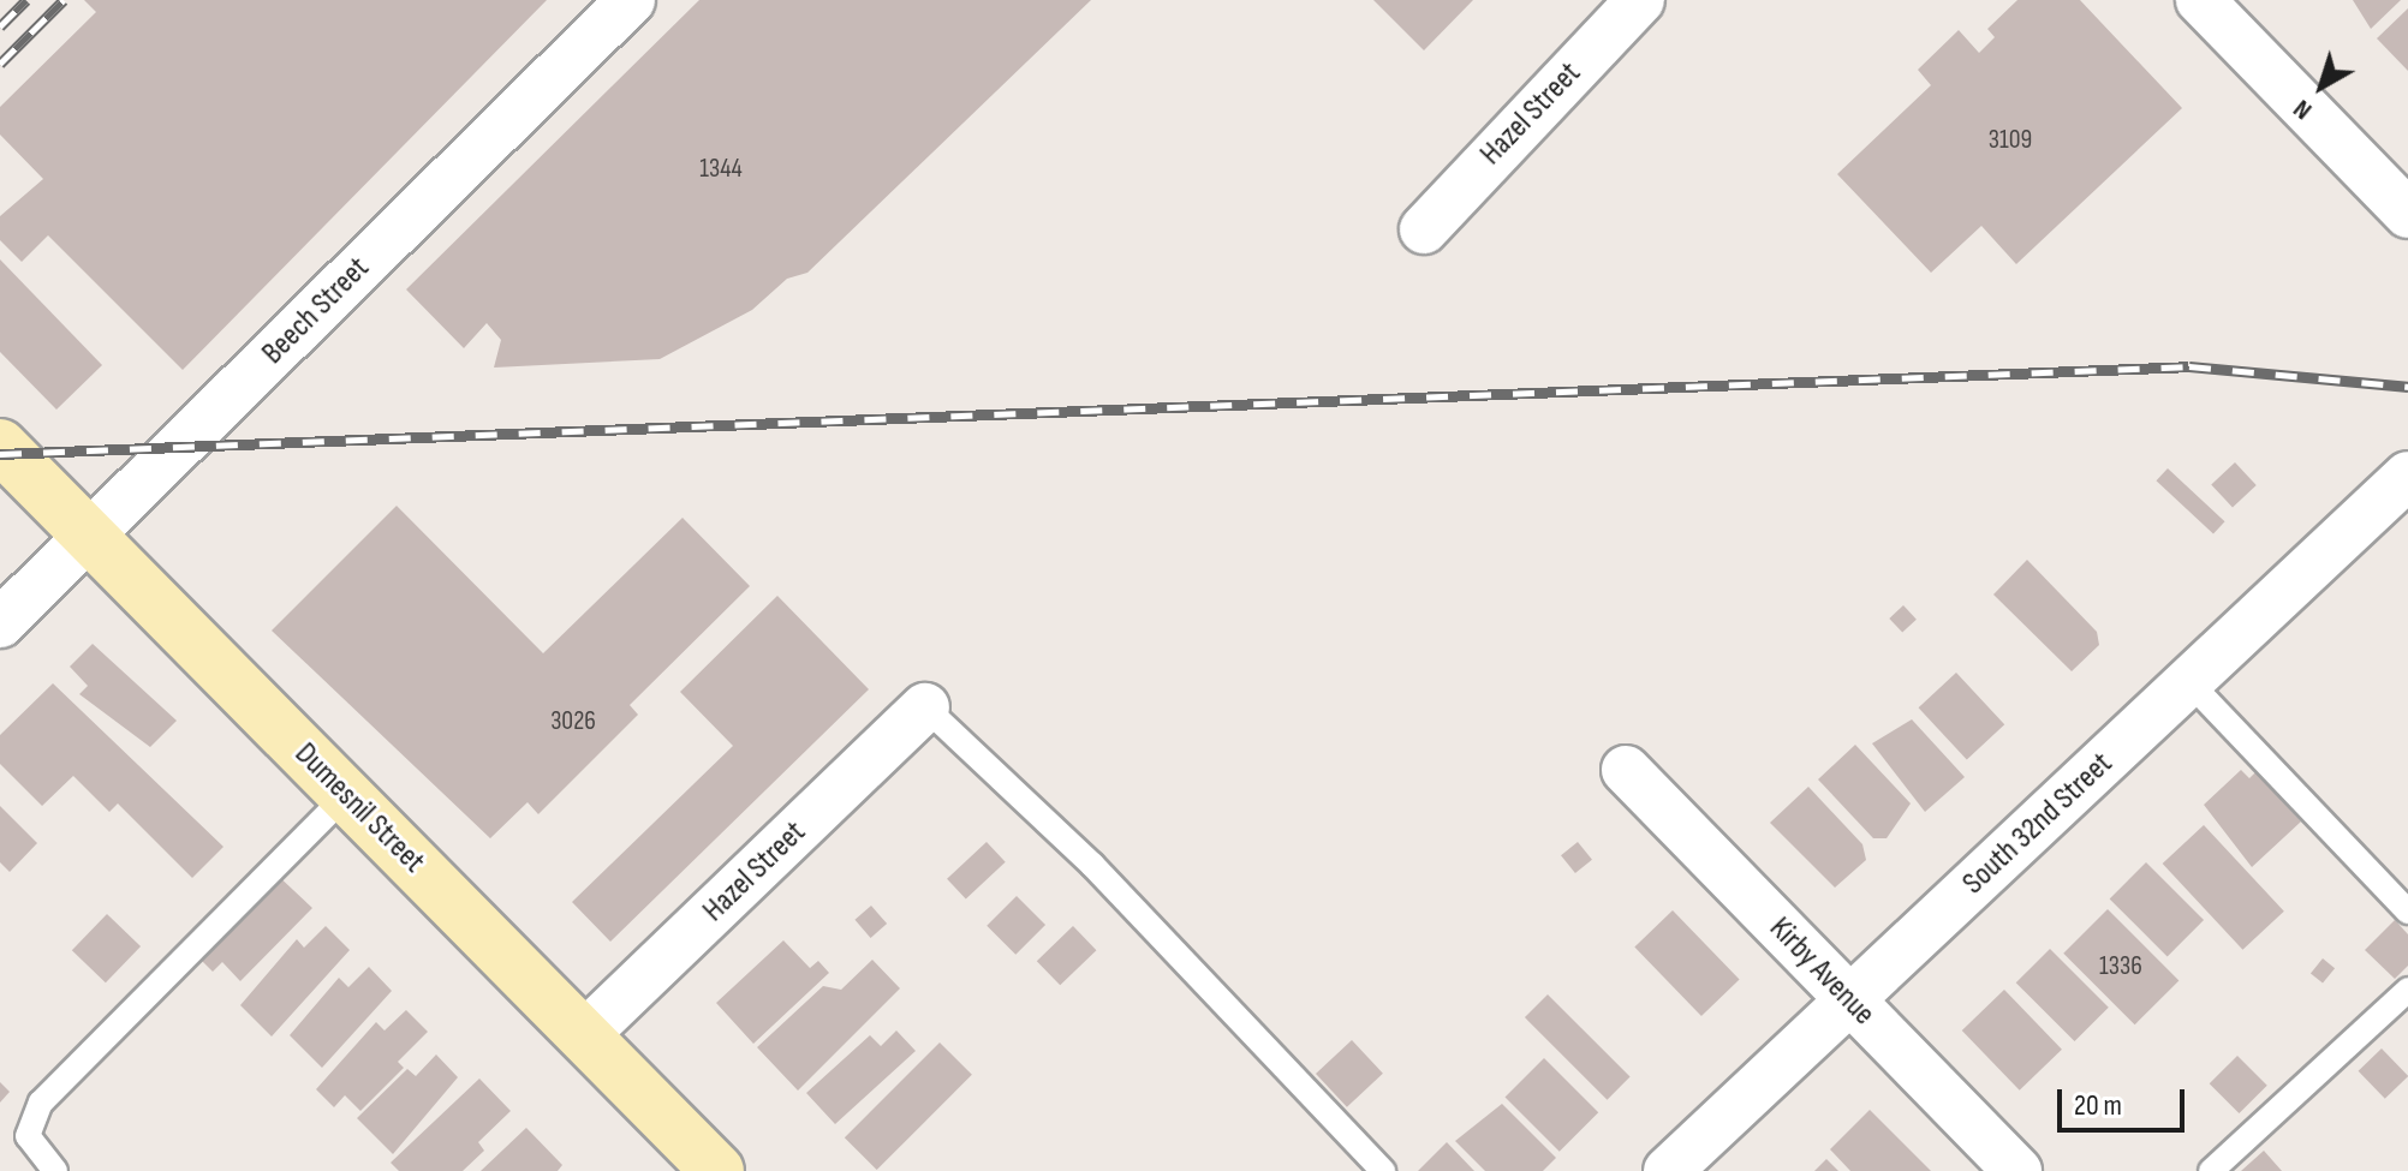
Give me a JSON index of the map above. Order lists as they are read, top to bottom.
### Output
{
  "streets": {
    "main road": ["Dumesnil Street"],
    "street": [
      "Hazel Street",
      "Beech Street",
      "South 32nd Street",
      "Kirby Avenue"
    ]
  },
  "crossings": [
    ["Hazel Street", "Dumesnil Street"],
    ["Beech Street", "Dumesnil Street"],
    ["South 32nd Street", "Kirby Avenue"]
  ],
  "house_numbers": [
    "3109",
    "1344",
    "3026",
    "1336"
  ],
  "scale_bar": "20 m",
  "north": "bottom left"
}
